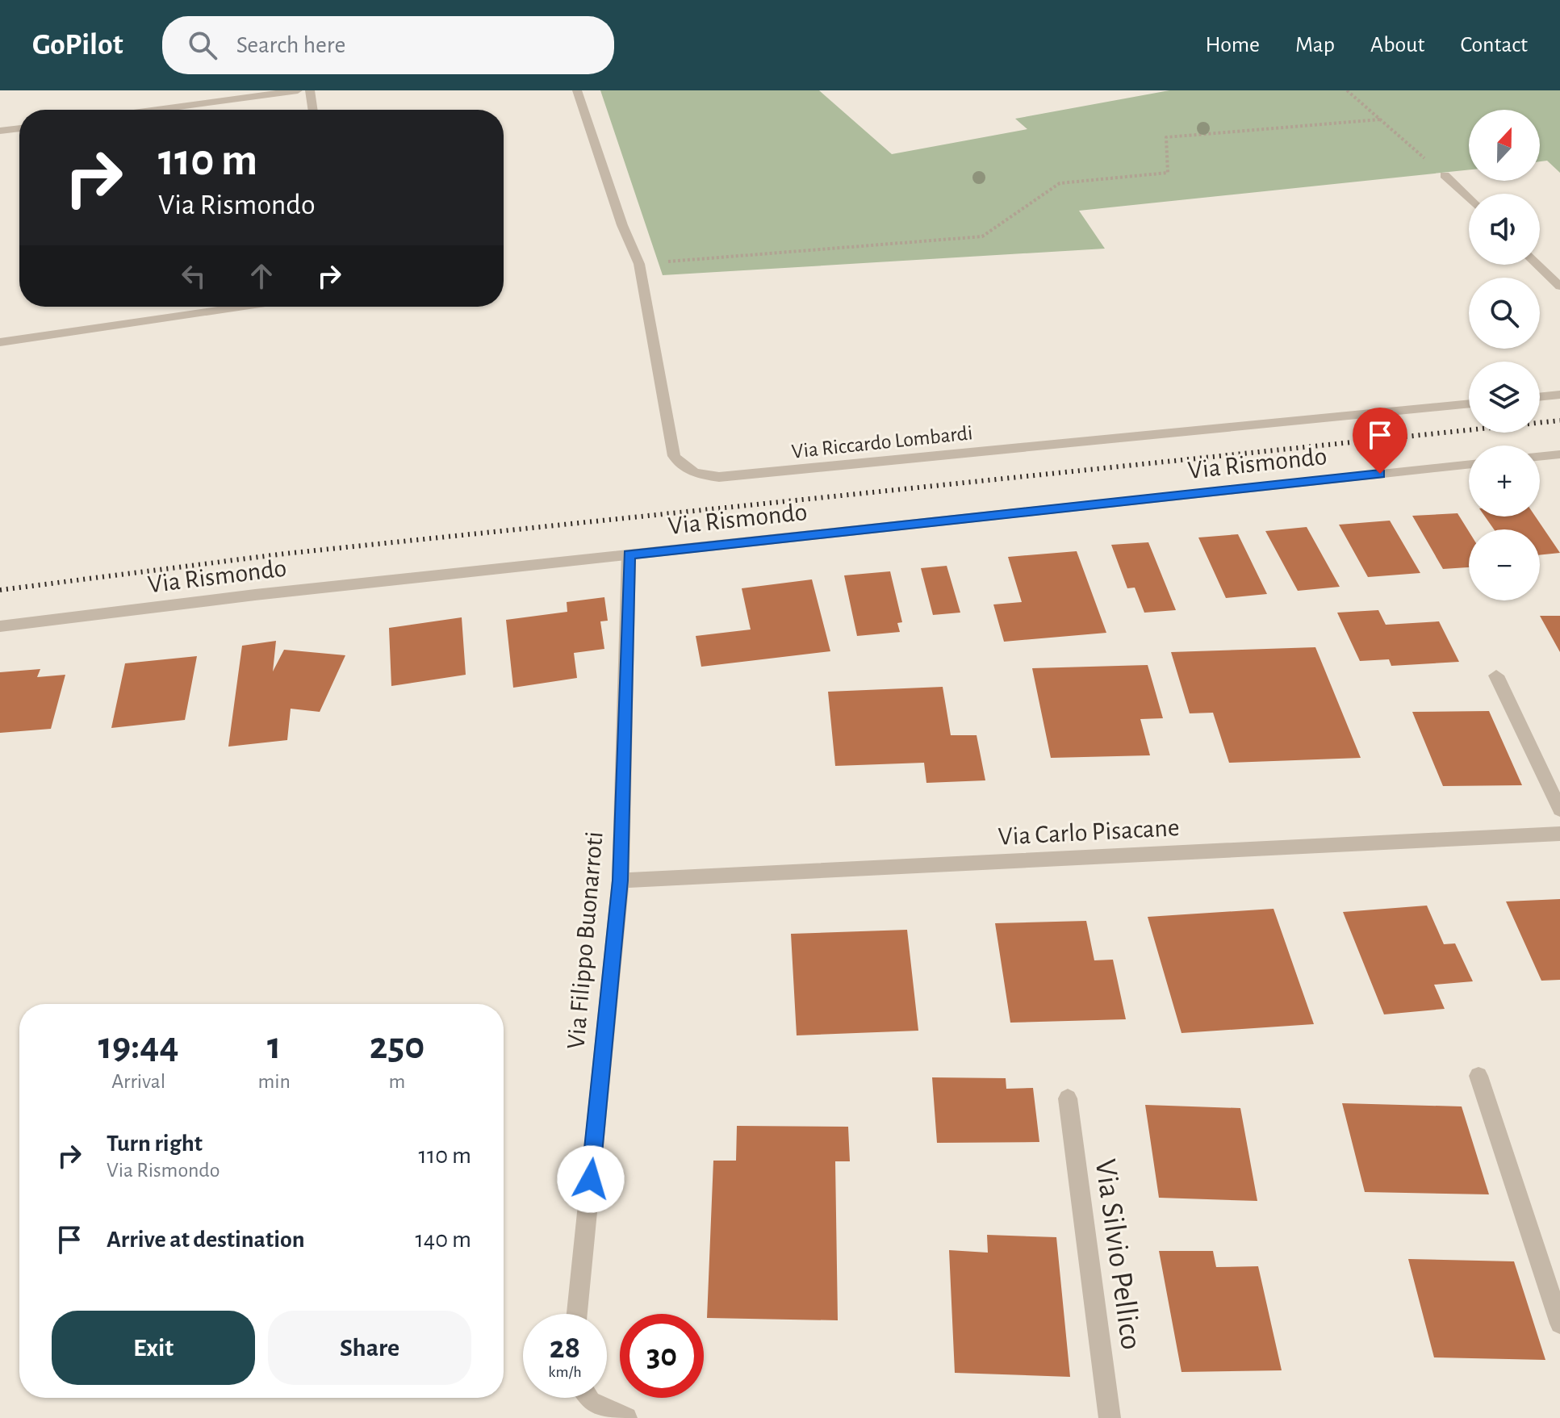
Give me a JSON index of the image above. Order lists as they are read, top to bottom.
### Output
{
  "streets": {
    "street": [
      "Via Riccardo Lombardi",
      "Via Rismondo",
      "Via Carlo Pisacane",
      "Via Filippo Buonarroti",
      "Via Silvio Pellico"
    ]
  },
  "crossings": [
    ["Via Rismondo", "Via Filippo Buonarroti"],
    ["Via Carlo Pisacane", "Via Filippo Buonarroti"]
  ],
  "north": "top",
  "page": {
    "header": "GoPilot",
    "search": "Search here",
    "nav": [
      "Home",
      "Map",
      "About",
      "Contact"
    ],
    "map_buttons": ["+", "−"],
    "turn": ["110 m", "Via Rismondo"],
    "eta": [
      "19:44",
      "Arrival",
      "1",
      "min",
      "250",
      "m"
    ],
    "list": [
      {
        "name": "Turn right",
        "note": "Via Rismondo",
        "value": "110 m"
      },
      {
        "name": "Arrive at destination",
        "value": "140 m"
      }
    ],
    "buttons": ["Exit", "Share"],
    "speed": "28 km/h",
    "limit": "30"
  }
}
